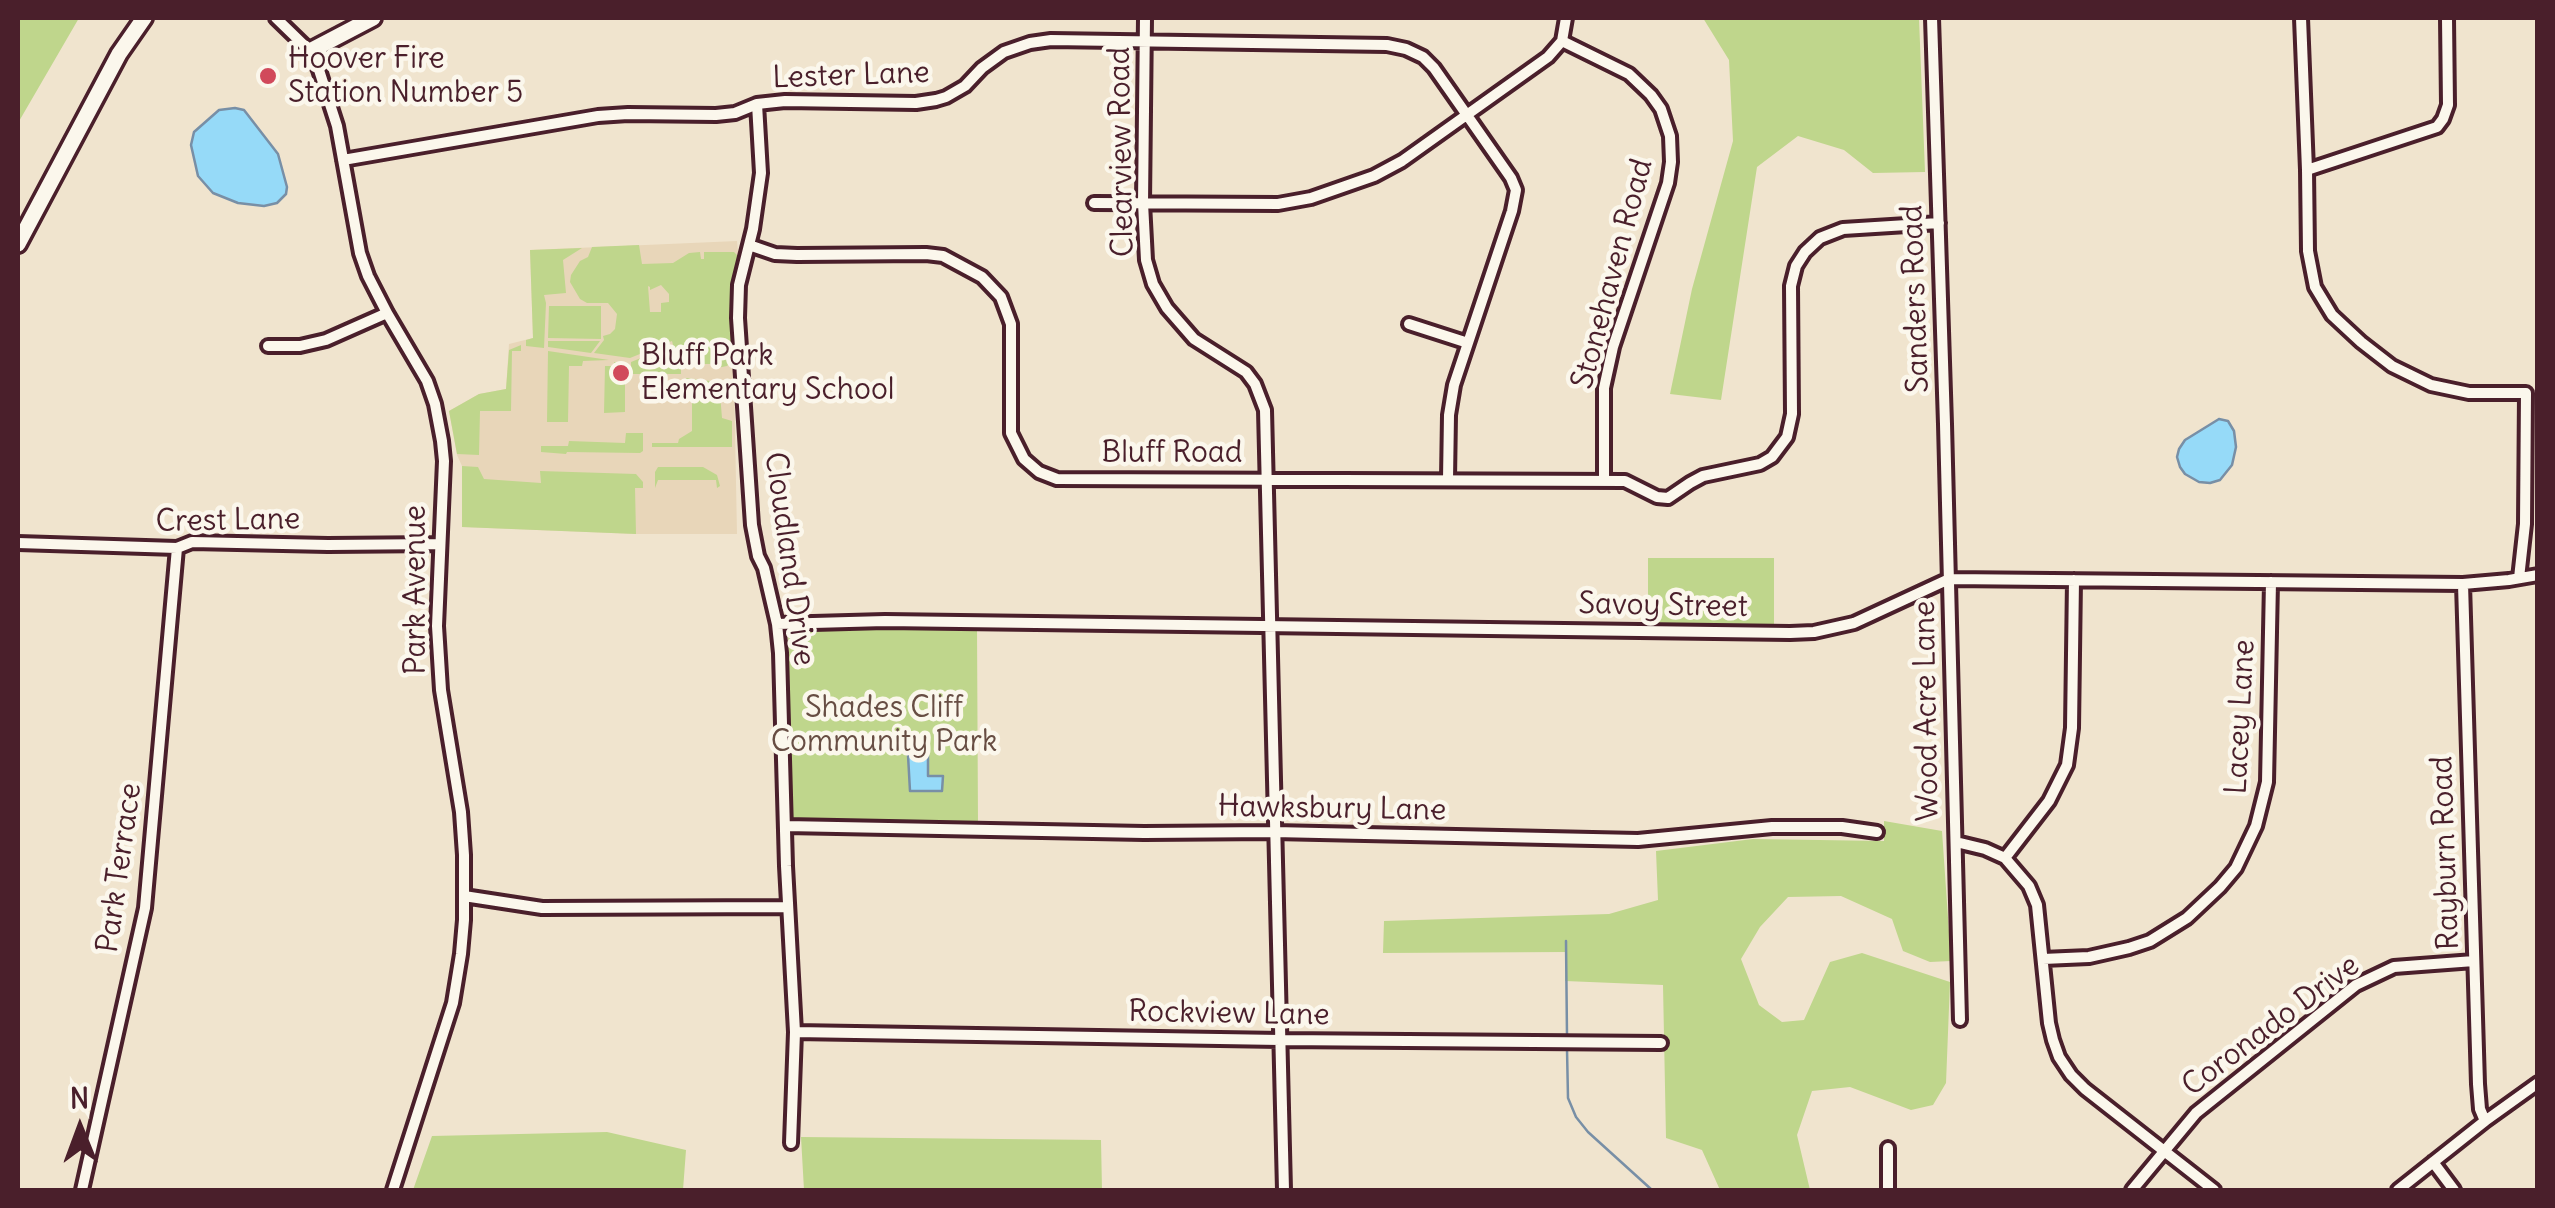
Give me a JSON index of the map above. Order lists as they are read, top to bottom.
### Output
{
  "streets": {
    "street": [
      "Lester Lane",
      "Clearview Road",
      "Stonehaven Road",
      "Sanders Road",
      "Bluff Road",
      "Crest Lane",
      "Cloudland Drive",
      "Park Avenue",
      "Savoy Street",
      "Wood Acre Lane",
      "Lacey Lane",
      "Hawksbury Lane",
      "Rayburn Road",
      "Park Terrace",
      "Rockview Lane",
      "Coronado Drive"
    ]
  },
  "crossings": [
    ["Lester Lane", "Clearview Road"],
    ["Lester Lane", "Bluff Road"],
    ["Lester Lane", "Cloudland Drive"],
    ["Lester Lane", "Park Avenue"],
    ["Clearview Road", "Bluff Road"],
    ["Clearview Road", "Savoy Street"],
    ["Clearview Road", "Hawksbury Lane"],
    ["Clearview Road", "Rockview Lane"],
    ["Stonehaven Road", "Bluff Road"],
    ["Sanders Road", "Bluff Road"],
    ["Sanders Road", "Savoy Street"],
    ["Sanders Road", "Wood Acre Lane"],
    ["Bluff Road", "Cloudland Drive"],
    ["Crest Lane", "Park Avenue"],
    ["Crest Lane", "Park Terrace"],
    ["Cloudland Drive", "Savoy Street"],
    ["Cloudland Drive", "Hawksbury Lane"],
    ["Cloudland Drive", "Rockview Lane"],
    ["Savoy Street", "Wood Acre Lane"],
    ["Savoy Street", "Lacey Lane"],
    ["Savoy Street", "Rayburn Road"],
    ["Rayburn Road", "Coronado Drive"]
  ],
  "parks": ["Shades Cliff Community Park"],
  "places": ["Hoover Fire Station Number 5", "Bluff Park Elementary School"],
  "north": "top"
}
